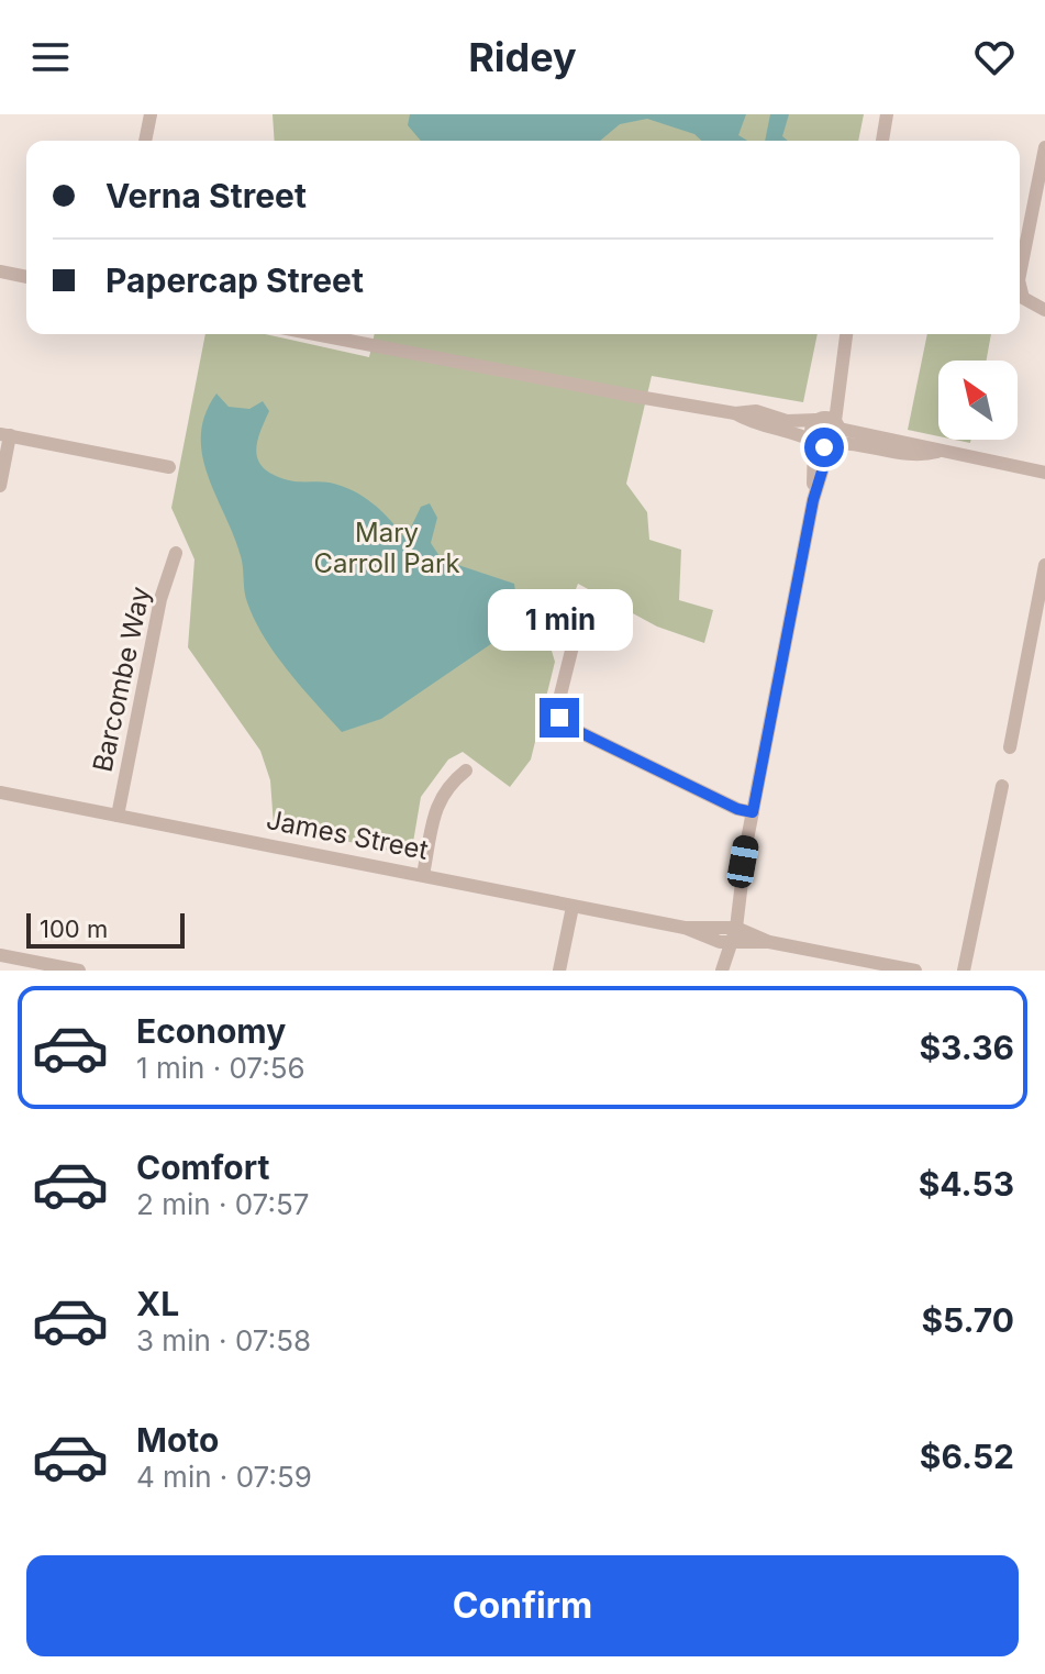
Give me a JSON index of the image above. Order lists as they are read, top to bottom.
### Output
{
  "streets": {
    "street": ["Barcombe Way", "James Street"]
  },
  "crossings": [
    ["Barcombe Way", "James Street"]
  ],
  "parks": ["Mary Carroll Park"],
  "scale_bar": "100 m",
  "north": "top left",
  "page": {
    "header": "Ridey",
    "banner": ["Verna Street", "Papercap Street"],
    "bubble": "1 min",
    "scale": "100 m",
    "list": [
      {
        "name": "Economy",
        "note": "1 min · 07:56",
        "value": "$3.36"
      },
      {
        "name": "Comfort",
        "note": "2 min · 07:57",
        "value": "$4.53"
      },
      {
        "name": "XL",
        "note": "3 min · 07:58",
        "value": "$5.70"
      },
      {
        "name": "Moto",
        "note": "4 min · 07:59",
        "value": "$6.52"
      }
    ],
    "buttons": "Confirm"
  }
}
